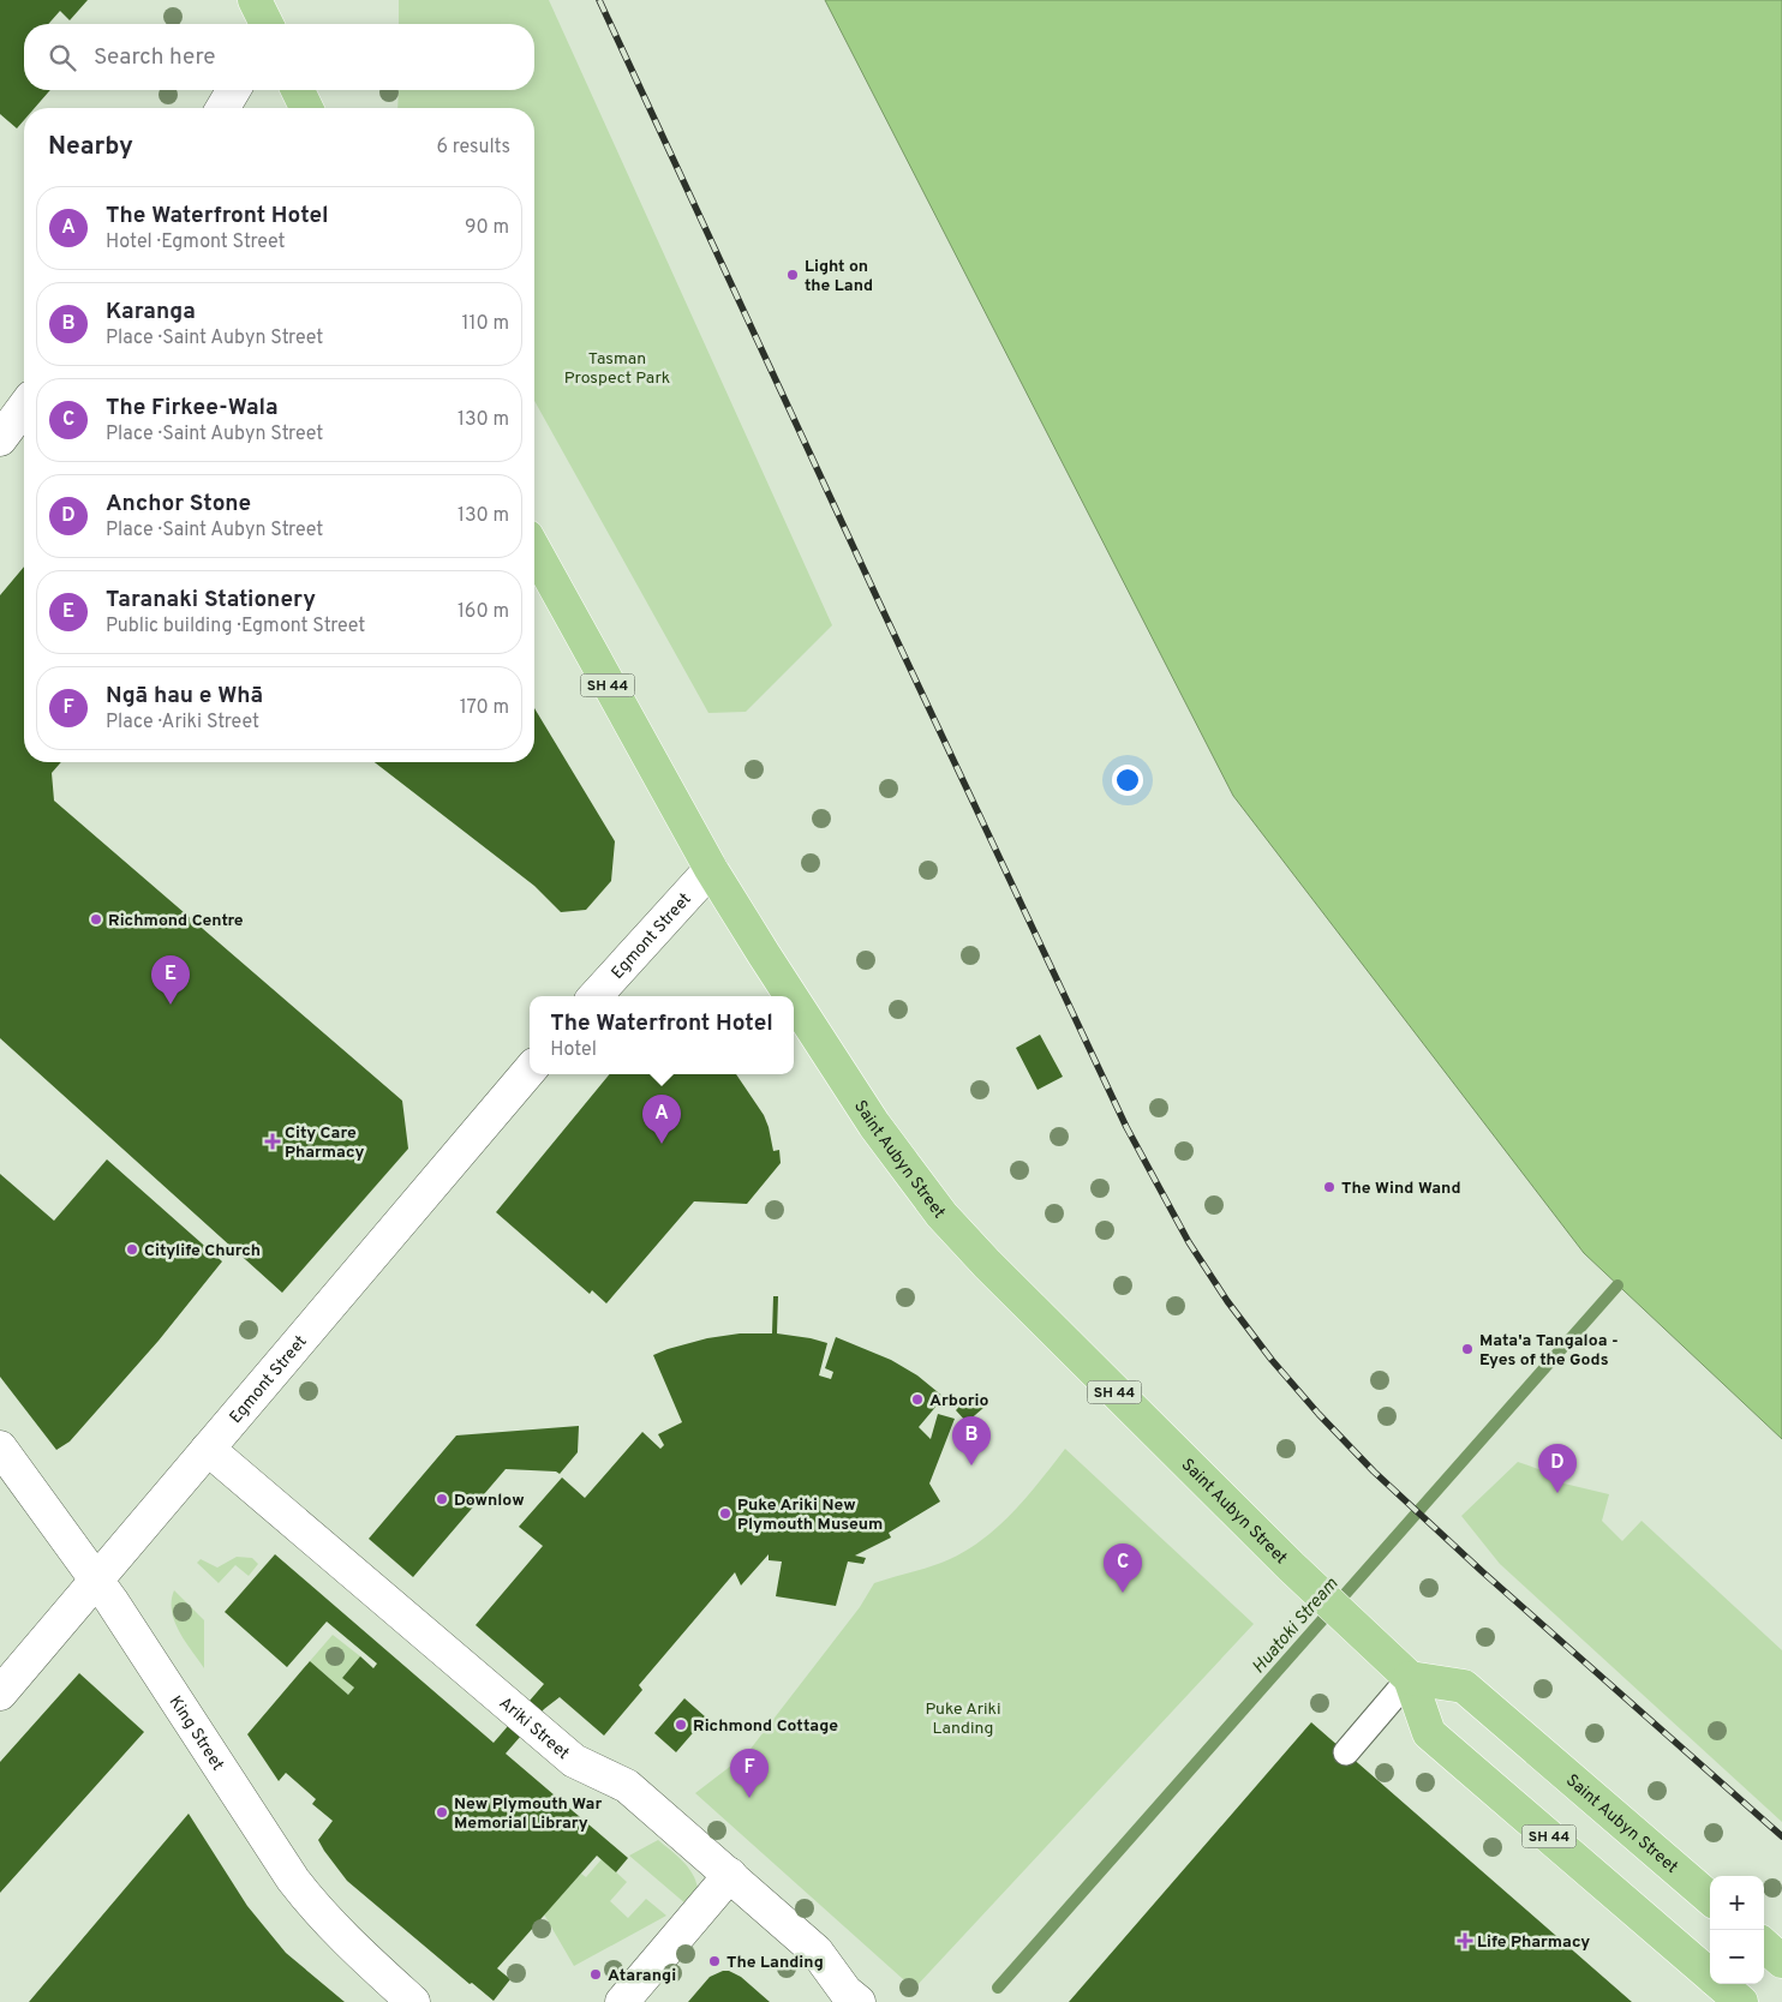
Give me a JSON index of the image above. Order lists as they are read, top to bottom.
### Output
{
  "streets": {
    "highway": ["SH 44", "Saint Aubyn Street"],
    "street": ["Egmont Street", "Ariki Street", "King Street"]
  },
  "crossings": [
    ["Egmont Street", "Saint Aubyn Street"],
    ["Egmont Street", "Ariki Street"],
    ["Egmont Street", "King Street"]
  ],
  "water": ["Huatoki Stream"],
  "parks": ["Tasman Prospect Park", "Puke Ariki Landing"],
  "places": {
    "other": [
      "Light on the Land",
      "Richmond Centre",
      "The Wind Wand",
      "Citylife Church",
      "Mata'a Tangaloa - Eyes of the Gods",
      "Arborio",
      "Downlow",
      "Puke Ariki New Plymouth Museum",
      "Richmond Cottage",
      "New Plymouth War Memorial Library",
      "The Landing",
      "Atarangi"
    ],
    "health": ["City Care Pharmacy", "Life Pharmacy"]
  },
  "page": {
    "search": "Search here",
    "heading": ["Nearby", "6 results"],
    "list": [
      {
        "mark": "A",
        "name": "The Waterfront Hotel",
        "note": "Hotel · Egmont Street",
        "value": "90 m"
      },
      {
        "mark": "B",
        "name": "Karanga",
        "note": "Place · Saint Aubyn Street",
        "value": "110 m"
      },
      {
        "mark": "C",
        "name": "The Firkee-Wala",
        "note": "Place · Saint Aubyn Street",
        "value": "130 m"
      },
      {
        "mark": "D",
        "name": "Anchor Stone",
        "note": "Place · Saint Aubyn Street",
        "value": "130 m"
      },
      {
        "mark": "E",
        "name": "Taranaki Stationery",
        "note": "Public building · Egmont Street",
        "value": "160 m"
      },
      {
        "mark": "F",
        "name": "Ngā hau e Whā",
        "note": "Place · Ariki Street",
        "value": "170 m"
      }
    ],
    "pins": [
      "E",
      "A",
      "B",
      "D",
      "C",
      "F"
    ],
    "popup": ["The Waterfront Hotel", "Hotel"],
    "map_buttons": ["+", "−"]
  }
}
